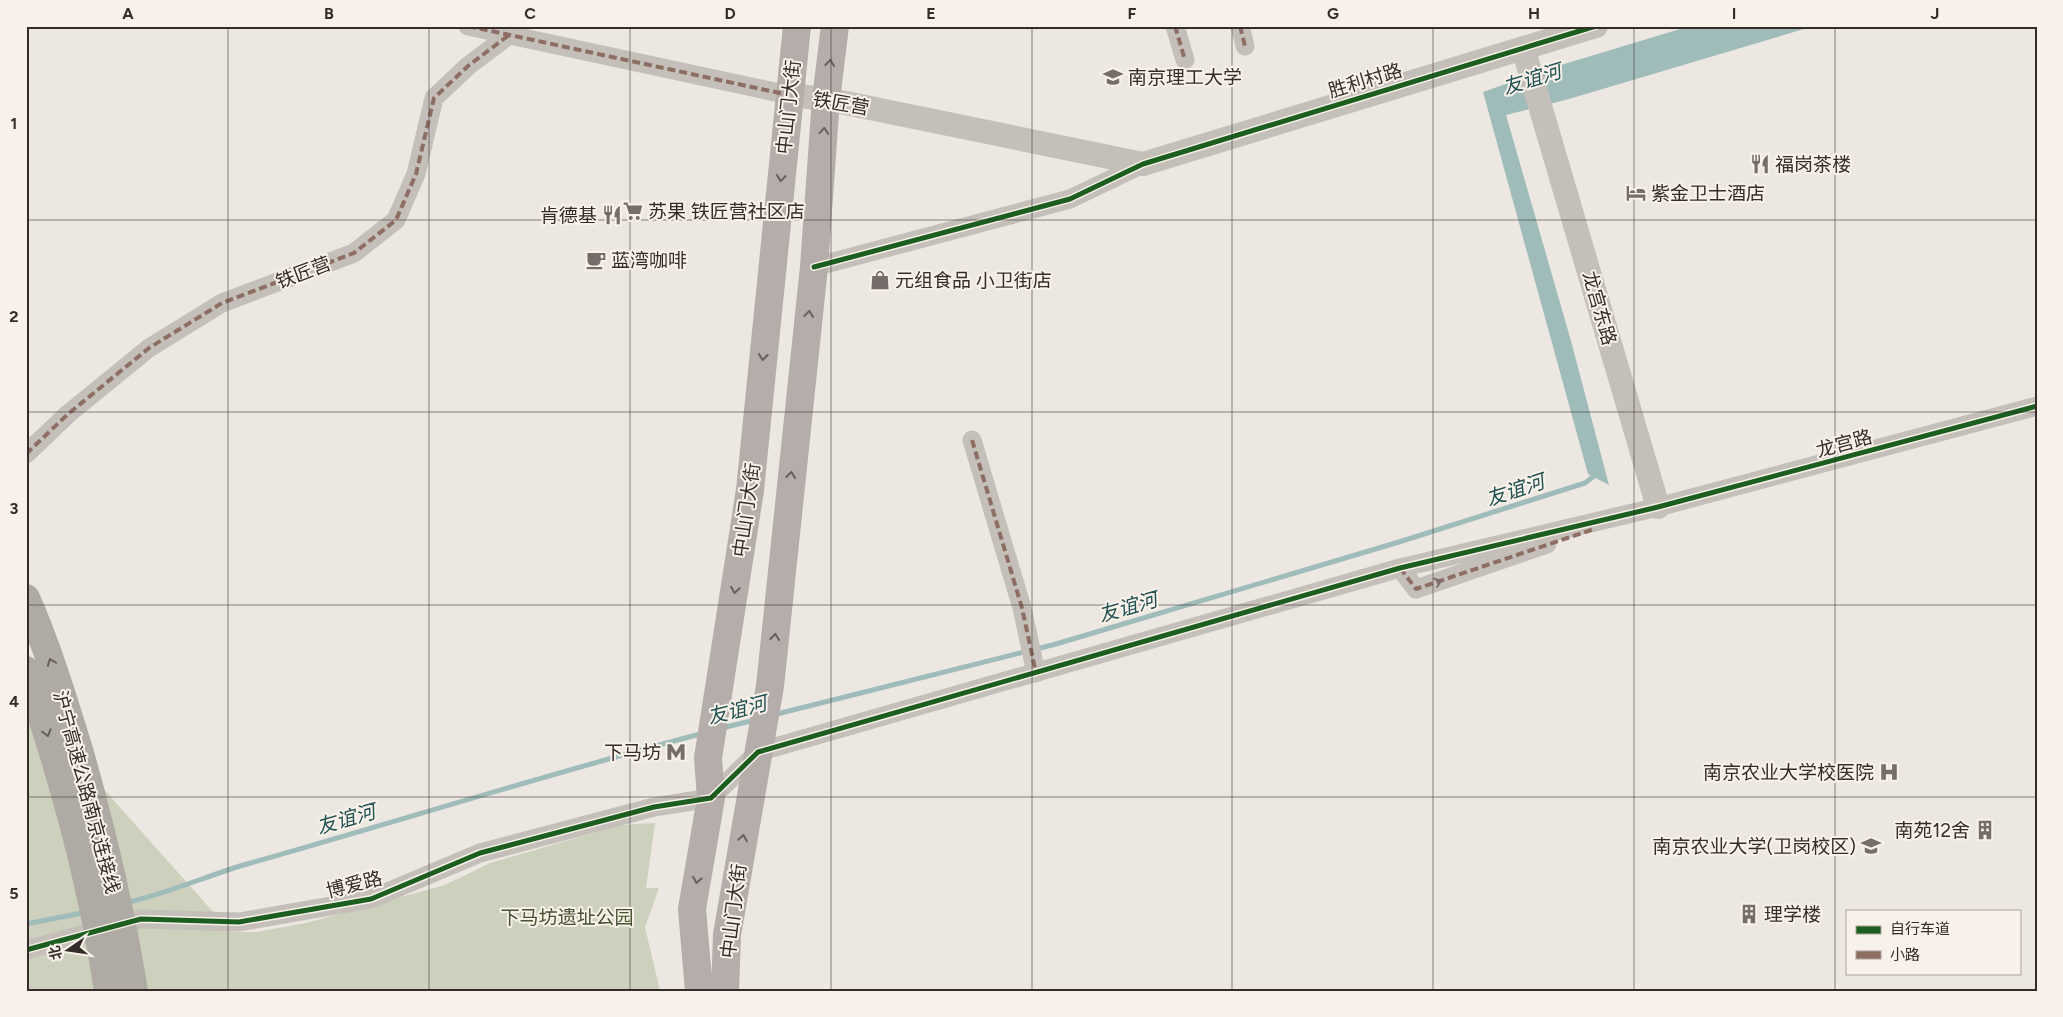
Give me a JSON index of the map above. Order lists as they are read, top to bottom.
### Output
{
  "streets": {
    "highway": ["沪宁高速公路南京连接线"],
    "main road": ["中山门大街"],
    "street": [
      "胜利村路",
      "铁匠营",
      "龙宫东路",
      "龙宫路",
      "博爱路"
    ]
  },
  "crossings": [
    ["胜利村路", "铁匠营"],
    ["胜利村路", "龙宫东路"],
    ["铁匠营", "中山门大街"],
    ["中山门大街", "龙宫路"],
    ["中山门大街", "博爱路"],
    ["龙宫东路", "龙宫路"]
  ],
  "water": ["友谊河"],
  "parks": ["下马坊遗址公园"],
  "places": {
    "school or university": ["南京理工大学", "南京农业大学(卫岗校区)"],
    "restaurant": ["福岗茶楼", "肯德基"],
    "hotel": ["紫金卫士酒店"],
    "supermarket": ["苏果 铁匠营社区店"],
    "cafe": ["蓝湾咖啡"],
    "shop": ["元组食品 小卫街店"],
    "metro station": ["下马坊"],
    "hospital": ["南京农业大学校医院"],
    "building": ["南苑12舍", "理学楼"]
  },
  "legend": ["自行车道", "小路"],
  "north": "left",
  "grid": {
    "columns": [
      "A",
      "B",
      "C",
      "D",
      "E",
      "F",
      "G",
      "H",
      "I",
      "J"
    ],
    "rows": [
      "1",
      "2",
      "3",
      "4",
      "5"
    ]
  }
}
